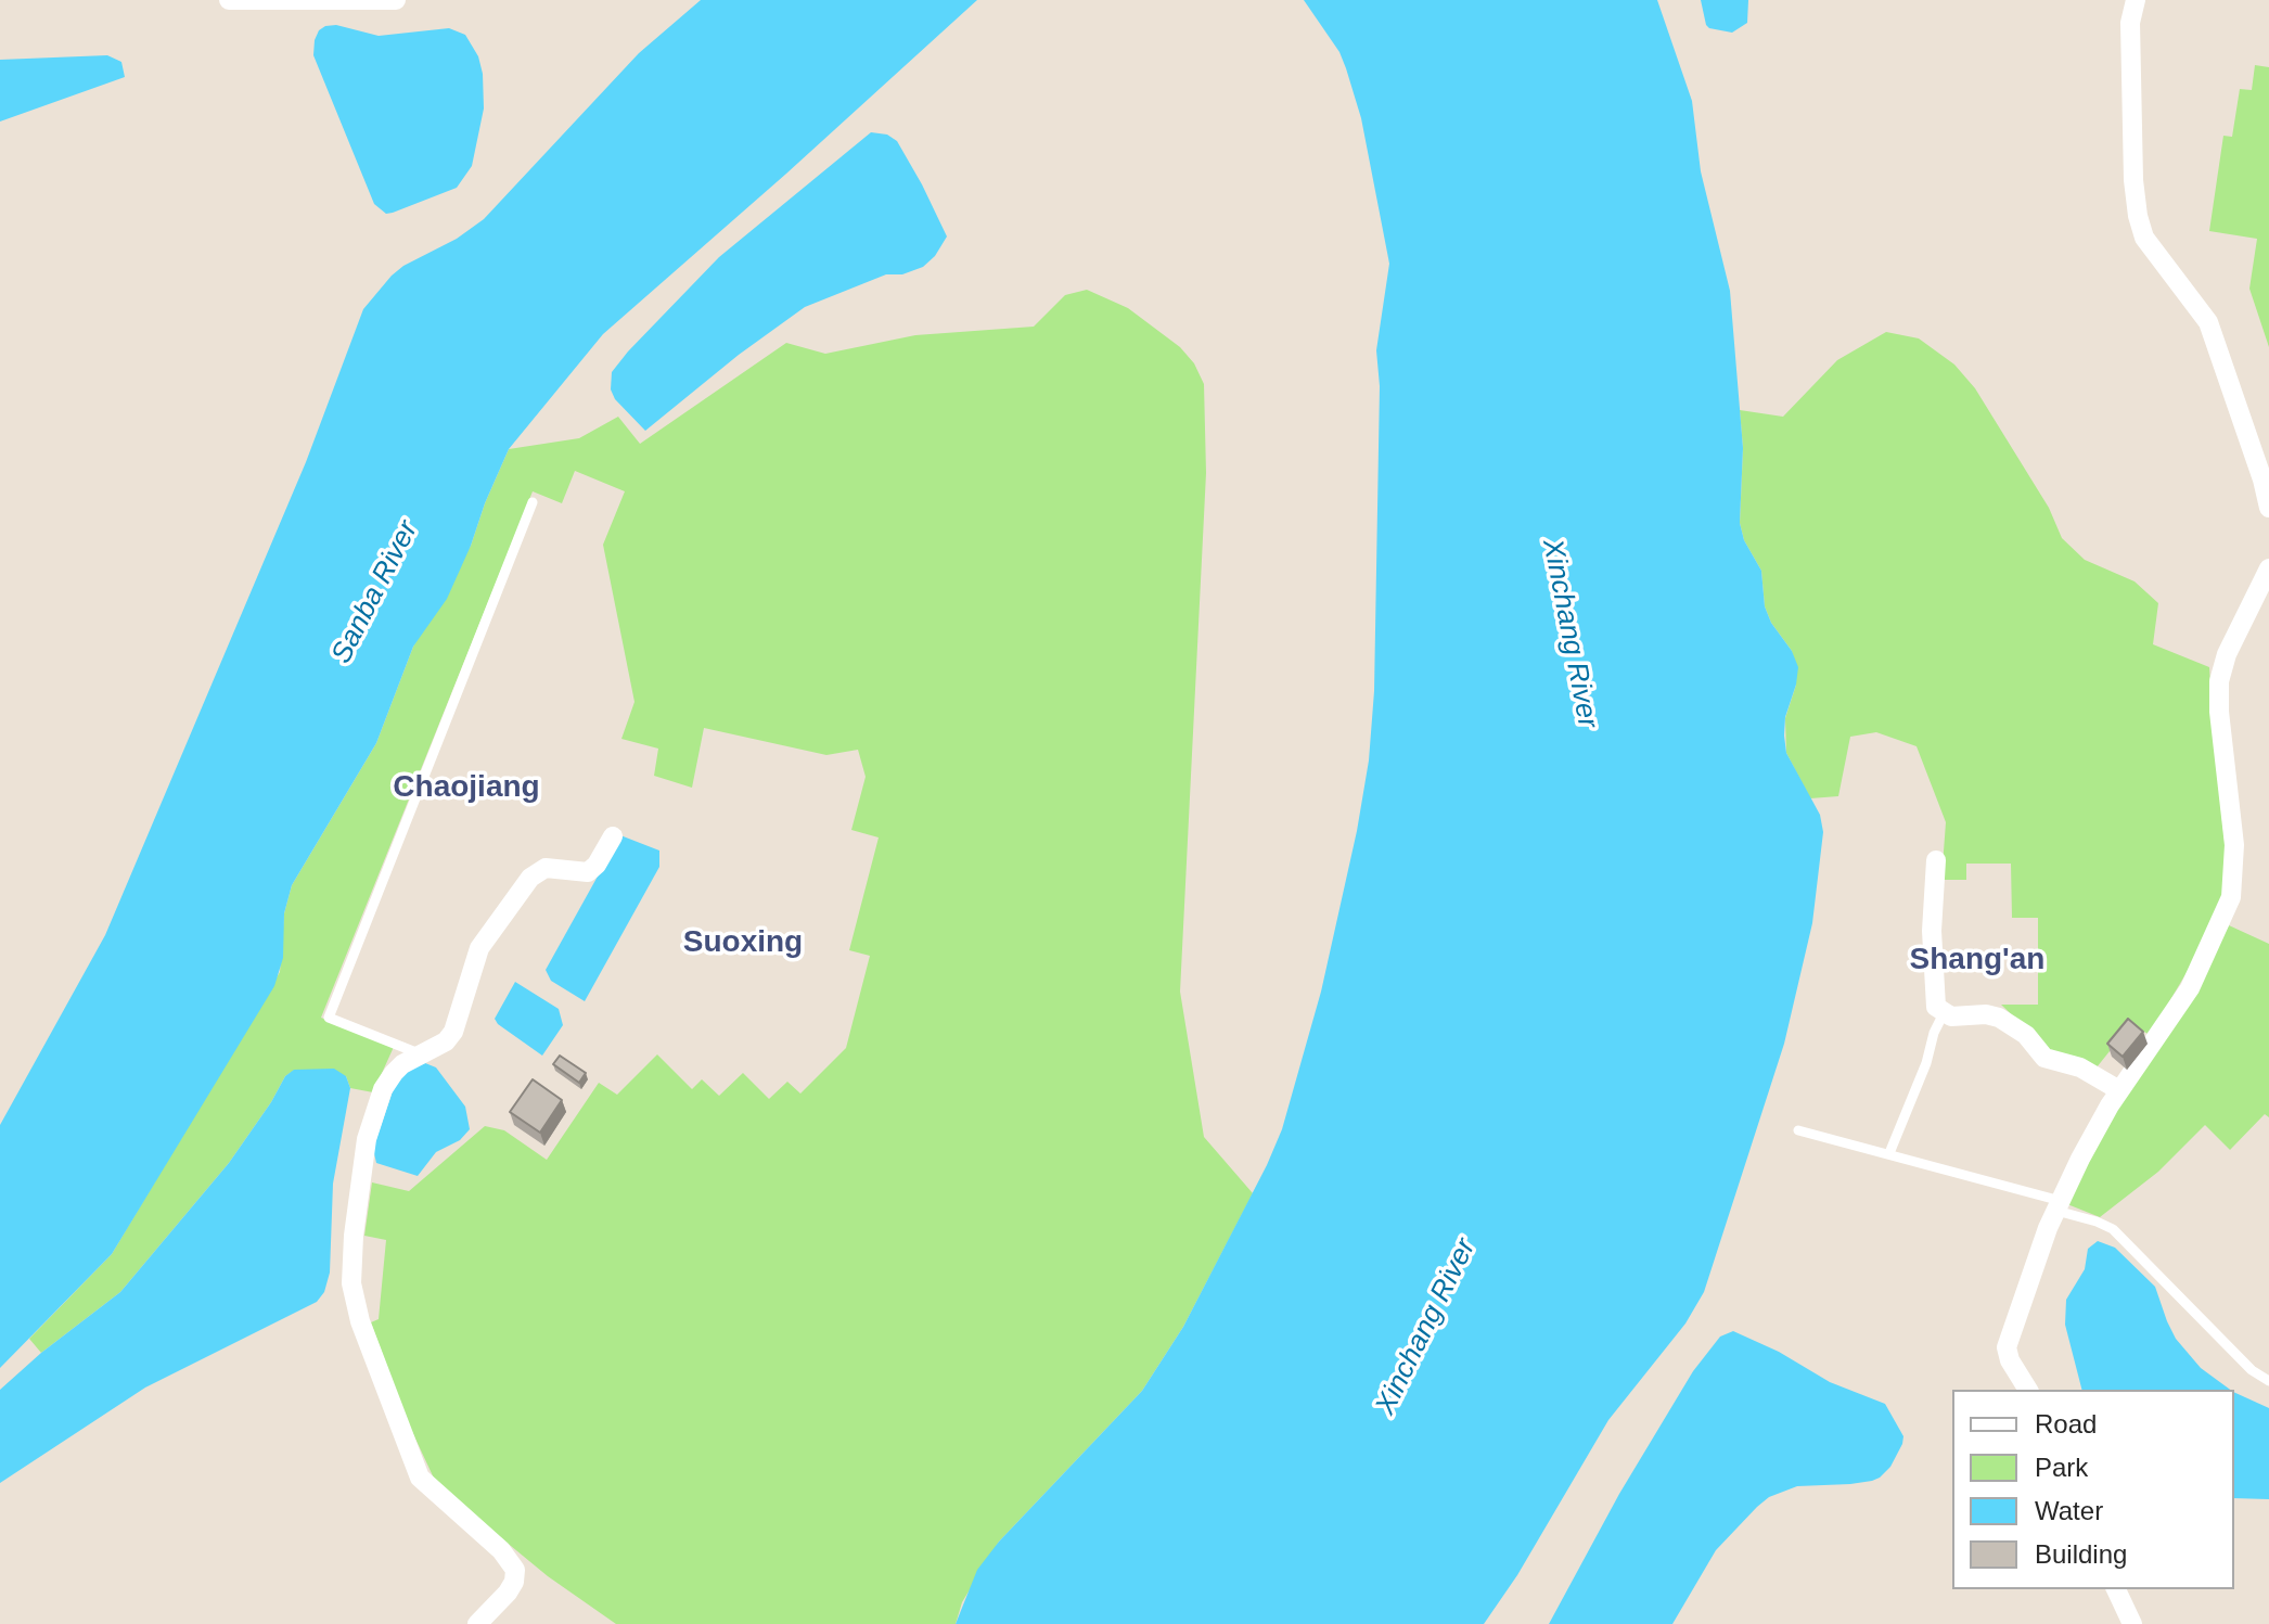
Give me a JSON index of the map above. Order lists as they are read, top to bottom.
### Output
{
  "districts": ["Chaojiang", "Suoxing", "Shang'an"],
  "water": ["Sanba River", "Xinchang River"],
  "legend": [
    "Road",
    "Park",
    "Water",
    "Building"
  ]
}
